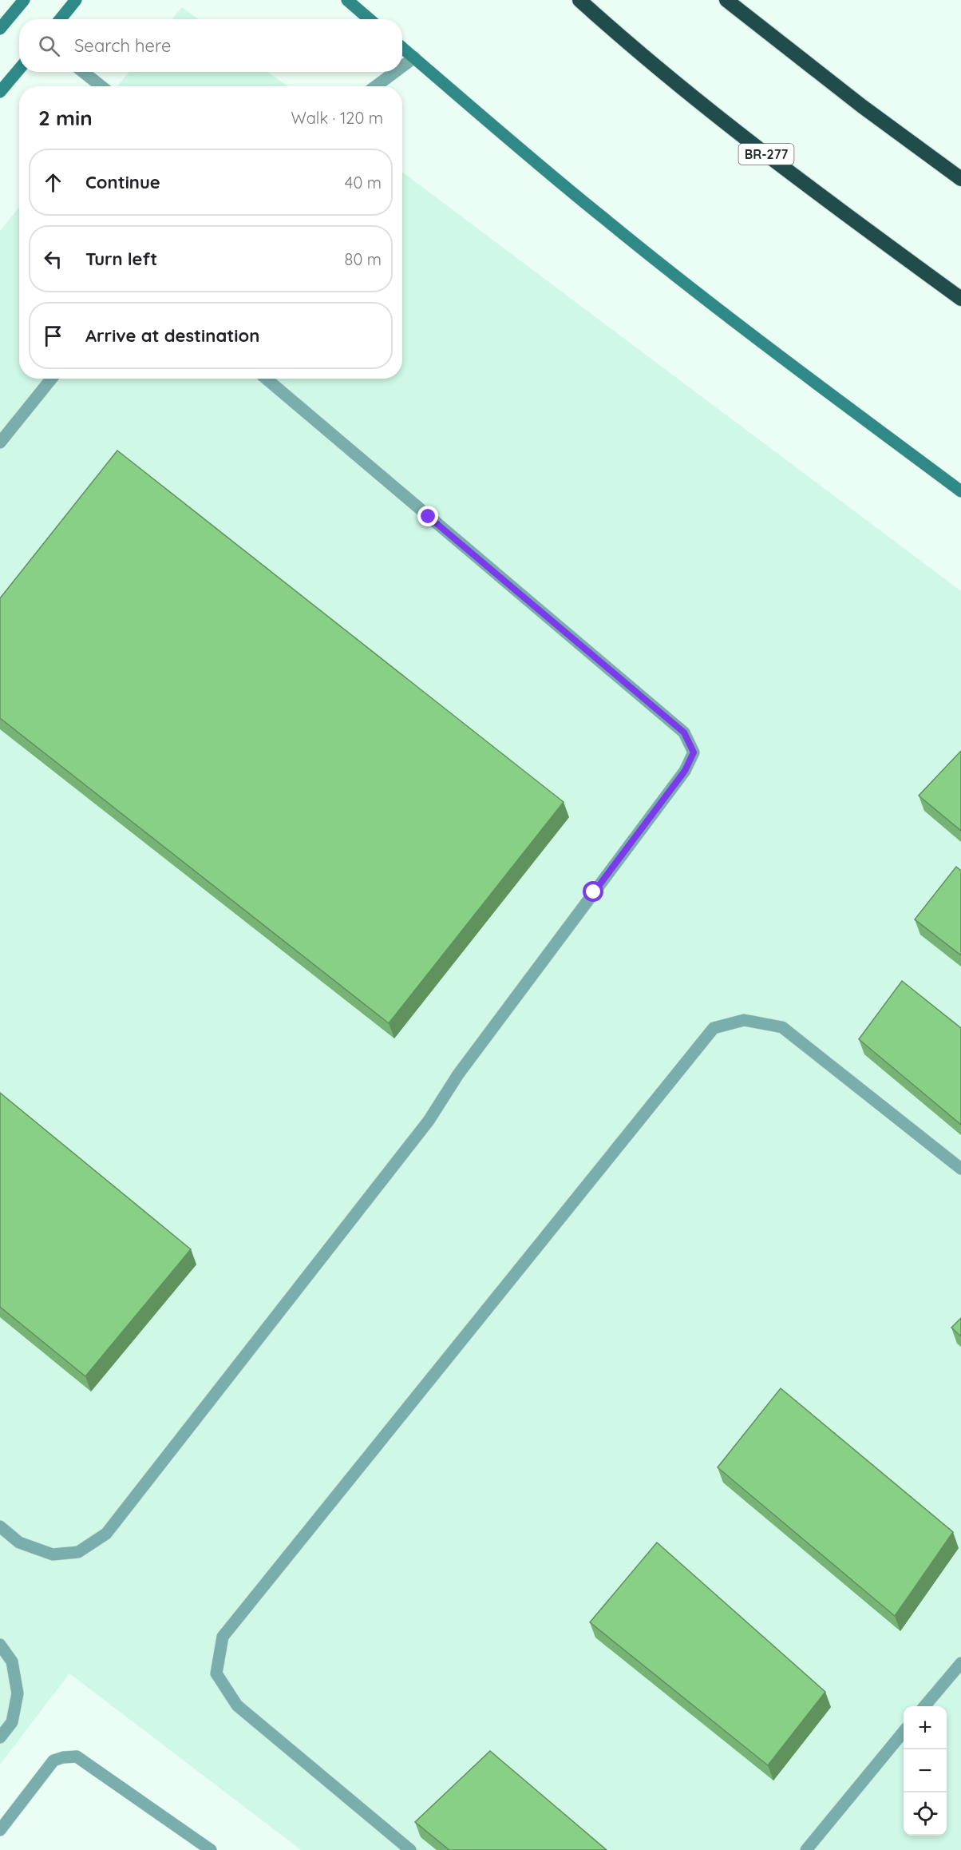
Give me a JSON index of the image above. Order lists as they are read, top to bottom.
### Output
{
  "streets": {
    "highway": ["BR-277"]
  },
  "page": {
    "search": "Search here",
    "heading": ["2 min", "Walk · 120 m"],
    "list": [
      ["Continue", "40 m"],
      ["Turn left", "80 m"],
      "Arrive at destination"
    ],
    "map_buttons": ["+", "−"]
  }
}
